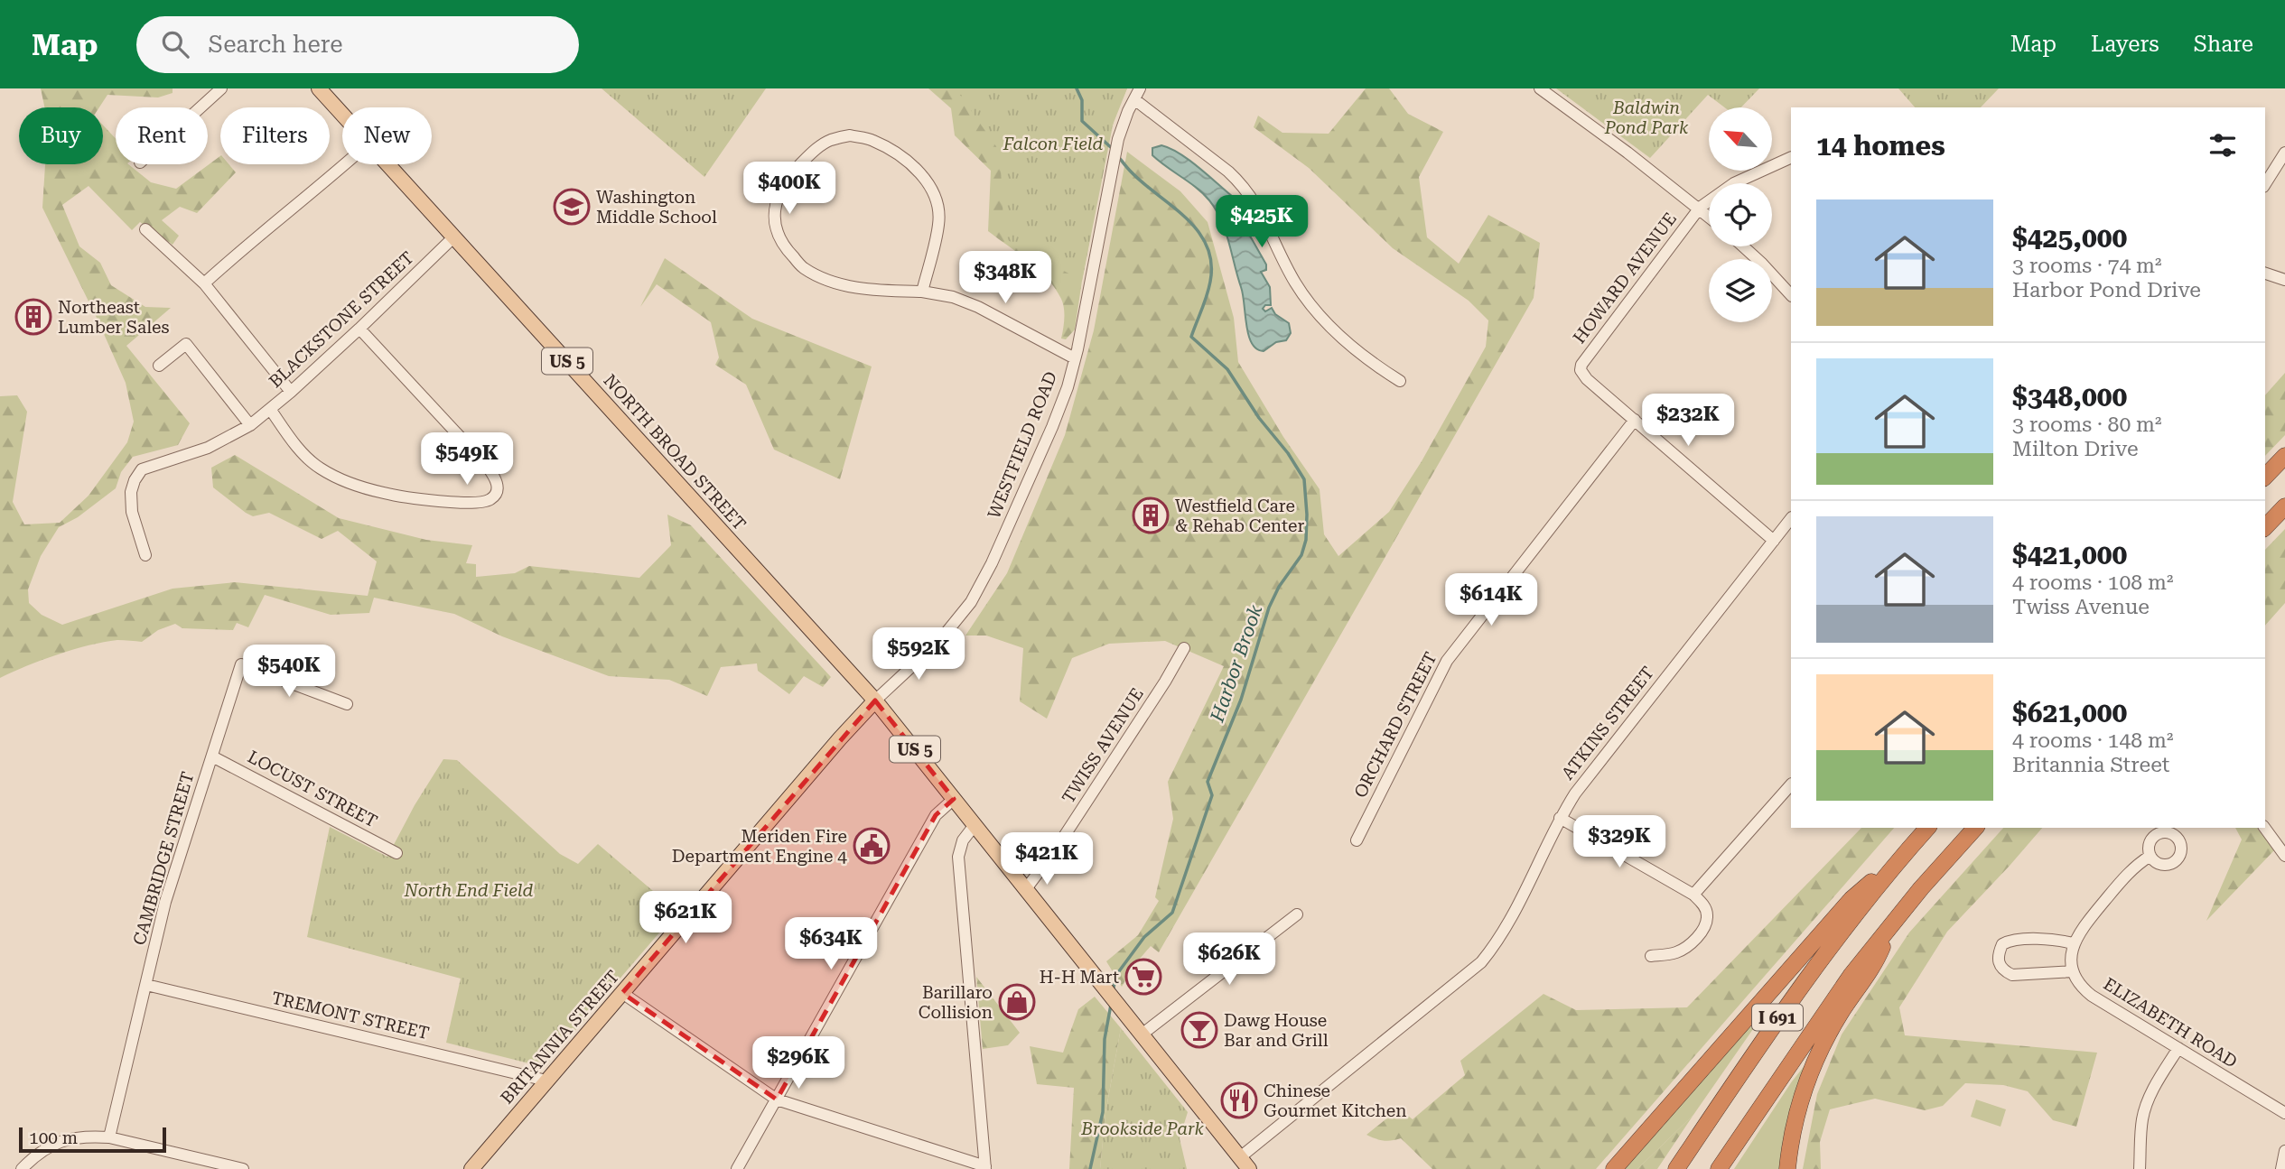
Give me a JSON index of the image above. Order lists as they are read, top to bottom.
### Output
{
  "streets": {
    "highway": ["I 691"],
    "main road": ["US 5", "NORTH BROAD STREET", "BRITANNIA STREET"],
    "street": [
      "HOWARD AVENUE",
      "BLACKSTONE STREET",
      "WESTFIELD ROAD",
      "ATKINS STREET",
      "ORCHARD STREET",
      "TWISS AVENUE",
      "LOCUST STREET",
      "CAMBRIDGE STREET",
      "TREMONT STREET",
      "ELIZABETH ROAD"
    ]
  },
  "crossings": [
    ["HOWARD AVENUE", "ORCHARD STREET"],
    ["BLACKSTONE STREET", "NORTH BROAD STREET"],
    ["US 5", "WESTFIELD ROAD"],
    ["US 5", "NORTH BROAD STREET"],
    ["US 5", "ATKINS STREET"],
    ["US 5", "TWISS AVENUE"],
    ["US 5", "BRITANNIA STREET"],
    ["WESTFIELD ROAD", "NORTH BROAD STREET"],
    ["WESTFIELD ROAD", "BRITANNIA STREET"],
    ["NORTH BROAD STREET", "BRITANNIA STREET"],
    ["LOCUST STREET", "CAMBRIDGE STREET"],
    ["CAMBRIDGE STREET", "TREMONT STREET"],
    ["TREMONT STREET", "BRITANNIA STREET"]
  ],
  "water": ["Harbor Brook"],
  "parks": [
    "Baldwin Pond Park",
    "Falcon Field",
    "North End Field",
    "Brookside Park"
  ],
  "places": {
    "school or university": ["Washington Middle School"],
    "building": ["Northeast Lumber Sales", "Westfield Care & Rehab Center"],
    "public building": ["Meriden Fire Department Engine 4"],
    "supermarket": ["H-H Mart"],
    "shop": ["Barillaro Collision"],
    "bar": ["Dawg House Bar and Grill"],
    "restaurant": ["Chinese Gourmet Kitchen"]
  },
  "scale_bar": "100 m",
  "north": "top left",
  "page": {
    "header": "Map",
    "search": "Search here",
    "nav": ["Map", "Layers", "Share"],
    "chip": [
      "Buy",
      "Rent",
      "Filters",
      "New"
    ],
    "heading": "14 homes",
    "price": [
      "$400K",
      "$425K",
      "$348K",
      "$232K",
      "$549K",
      "$614K",
      "$592K",
      "$540K",
      "$329K",
      "$421K",
      "$621K",
      "$634K",
      "$626K",
      "$296K"
    ],
    "list": [
      {
        "name": "$425,000",
        "note": "3 rooms · 74 m² · Harbor Pond Drive"
      },
      {
        "name": "$348,000",
        "note": "3 rooms · 80 m² · Milton Drive"
      },
      {
        "name": "$421,000",
        "note": "4 rooms · 108 m² · Twiss Avenue"
      },
      {
        "name": "$621,000",
        "note": "4 rooms · 148 m² · Britannia Street"
      }
    ],
    "scale": "100 m"
  }
}
